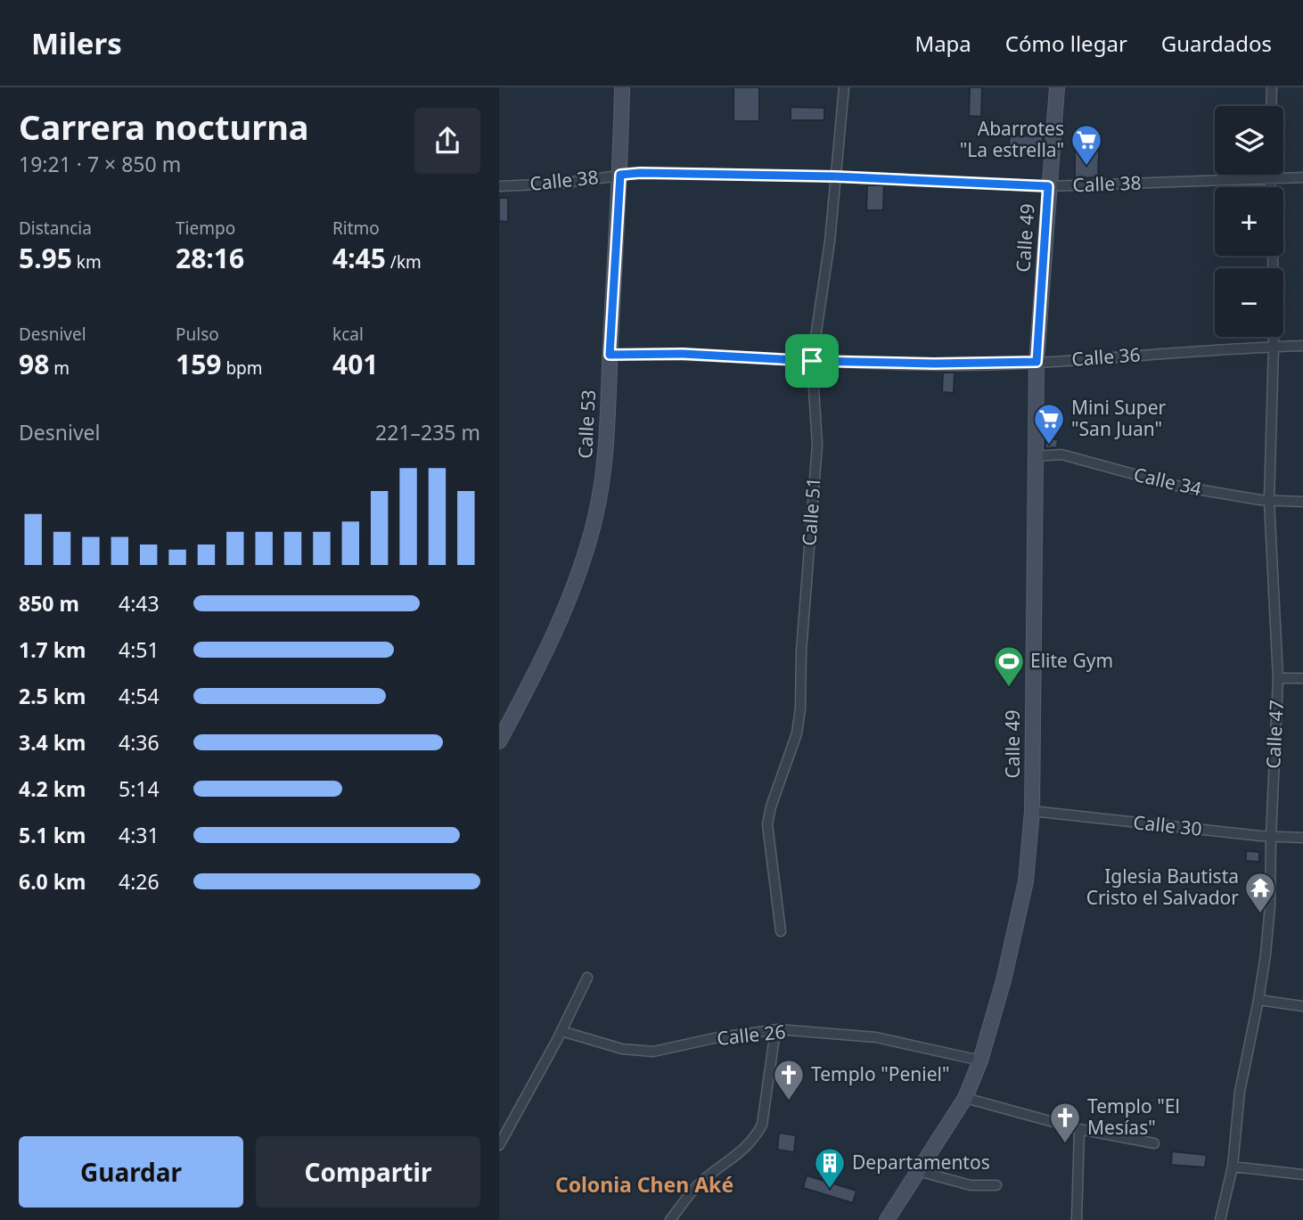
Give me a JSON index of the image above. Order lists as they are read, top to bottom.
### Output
{
  "streets": {
    "street": [
      "Calle 38",
      "Calle 49",
      "Calle 36",
      "Calle 53",
      "Calle 34",
      "Calle 51",
      "Calle 47",
      "Calle 30",
      "Calle 26"
    ]
  },
  "crossings": [
    ["Calle 38", "Calle 49"],
    ["Calle 38", "Calle 53"],
    ["Calle 38", "Calle 51"],
    ["Calle 49", "Calle 36"],
    ["Calle 49", "Calle 34"],
    ["Calle 49", "Calle 30"],
    ["Calle 49", "Calle 26"],
    ["Calle 36", "Calle 53"],
    ["Calle 36", "Calle 51"],
    ["Calle 36", "Calle 47"],
    ["Calle 34", "Calle 47"],
    ["Calle 47", "Calle 30"]
  ],
  "districts": ["Colonia Chen Aké"],
  "places": {
    "supermarket": ["Abarrotes \"La estrella\"", "Mini Super \"San Juan\""],
    "sports": ["Elite Gym"],
    "temple": ["Iglesia Bautista Cristo el Salvador"],
    "church": ["Templo \"Peniel\"", "Templo \"El Mesías\""],
    "building": ["Departamentos"]
  },
  "page": {
    "header": "Milers",
    "nav": ["Mapa", "Cómo llegar", "Guardados"],
    "heading": ["Carrera nocturna", "19:21 · 7 × 850 m"],
    "map_buttons": ["+", "−"],
    "stats": [
      ["Distancia", "5.95 km"],
      ["Tiempo", "28:16"],
      ["Ritmo", "4:45 /km"],
      ["Desnivel", "98 m"],
      ["Pulso", "159 bpm"],
      ["kcal", "401"]
    ],
    "chart": ["Desnivel", "221–235 m"],
    "list": [
      {
        "name": "850 m",
        "note": "4:43"
      },
      {
        "name": "1.7 km",
        "note": "4:51"
      },
      {
        "name": "2.5 km",
        "note": "4:54"
      },
      {
        "name": "3.4 km",
        "note": "4:36"
      },
      {
        "name": "4.2 km",
        "note": "5:14"
      },
      {
        "name": "5.1 km",
        "note": "4:31"
      },
      {
        "name": "6.0 km",
        "note": "4:26"
      }
    ],
    "buttons": ["Guardar", "Compartir"]
  }
}
